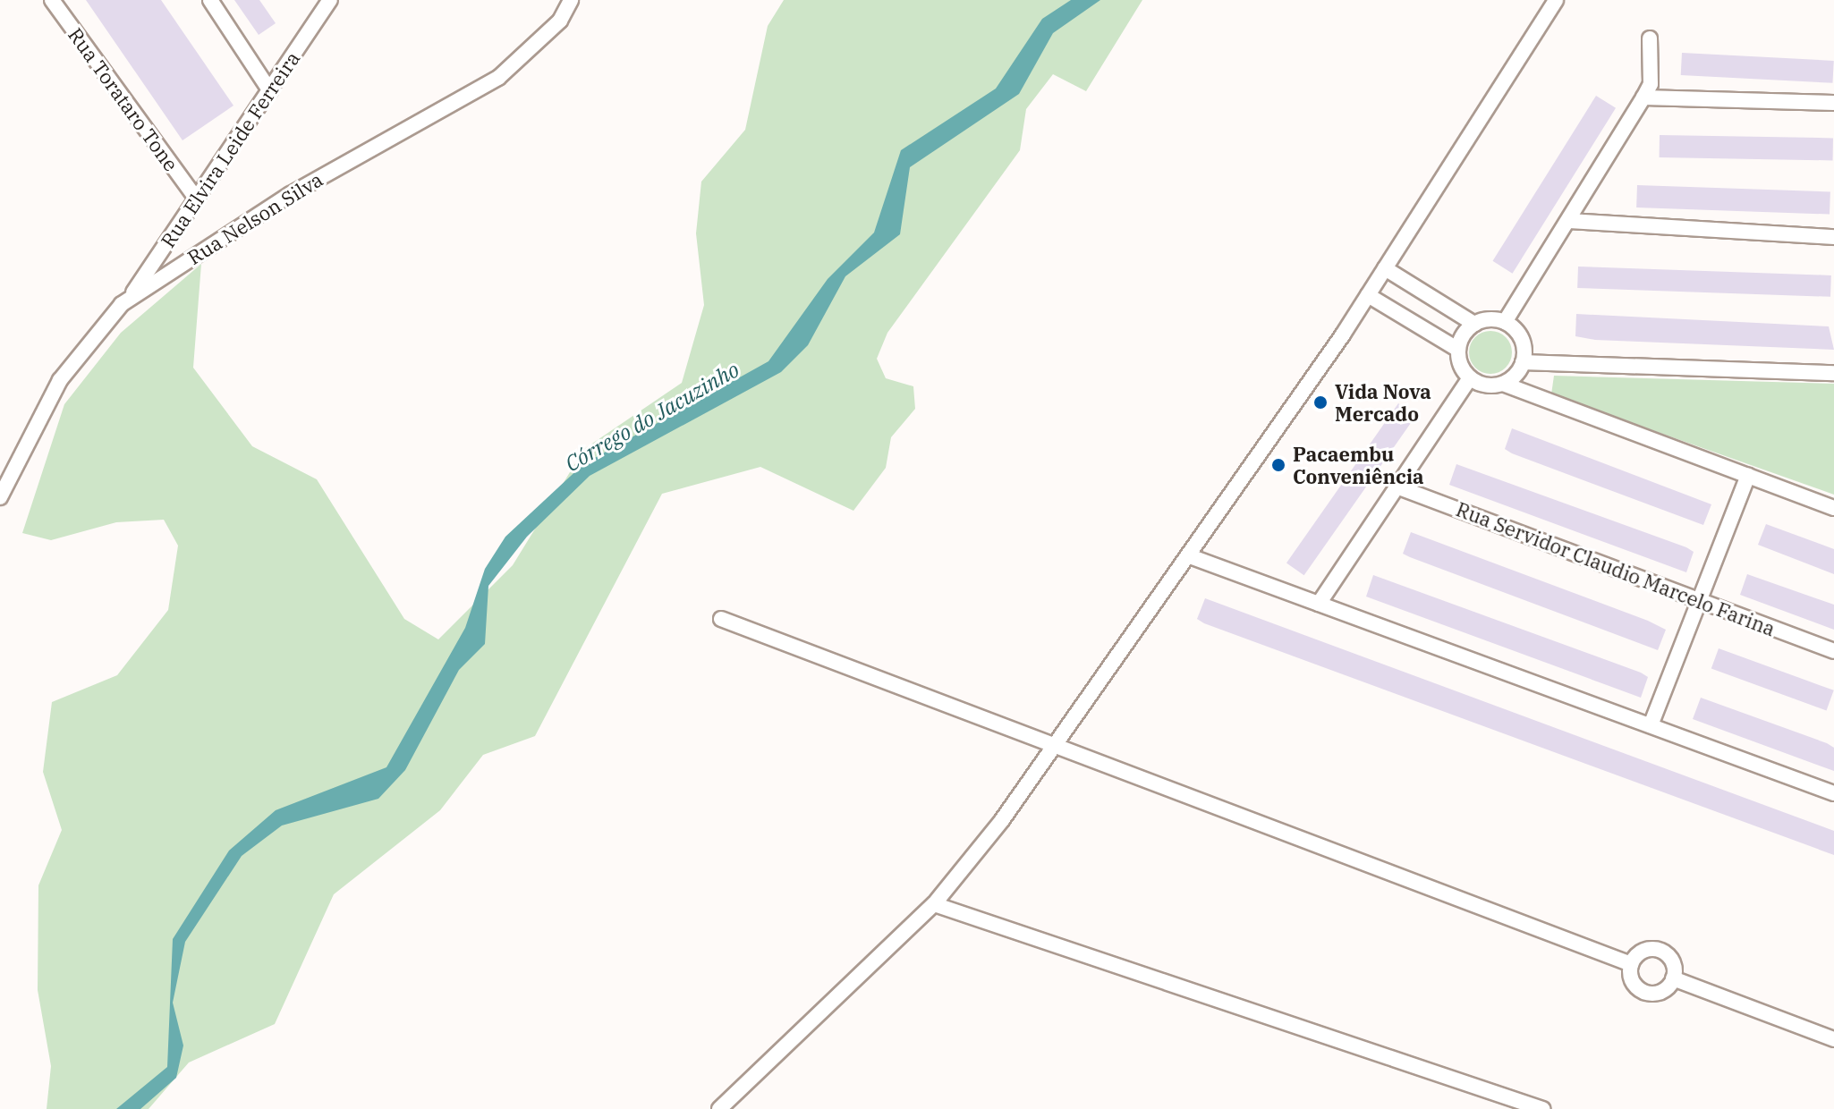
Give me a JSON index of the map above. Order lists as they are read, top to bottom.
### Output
{
  "streets": {
    "street": [
      "Rua Torataro Tone",
      "Rua Elvira Leide Ferreira",
      "Rua Nelson Silva",
      "Rua Servidor Claudio Marcelo Farina"
    ]
  },
  "crossings": [
    ["Rua Torataro Tone", "Rua Elvira Leide Ferreira"],
    ["Rua Elvira Leide Ferreira", "Rua Nelson Silva"]
  ],
  "water": ["Córrego do Jacuzinho"],
  "places": ["Vida Nova Mercado", "Pacaembu Conveniência"]
}
